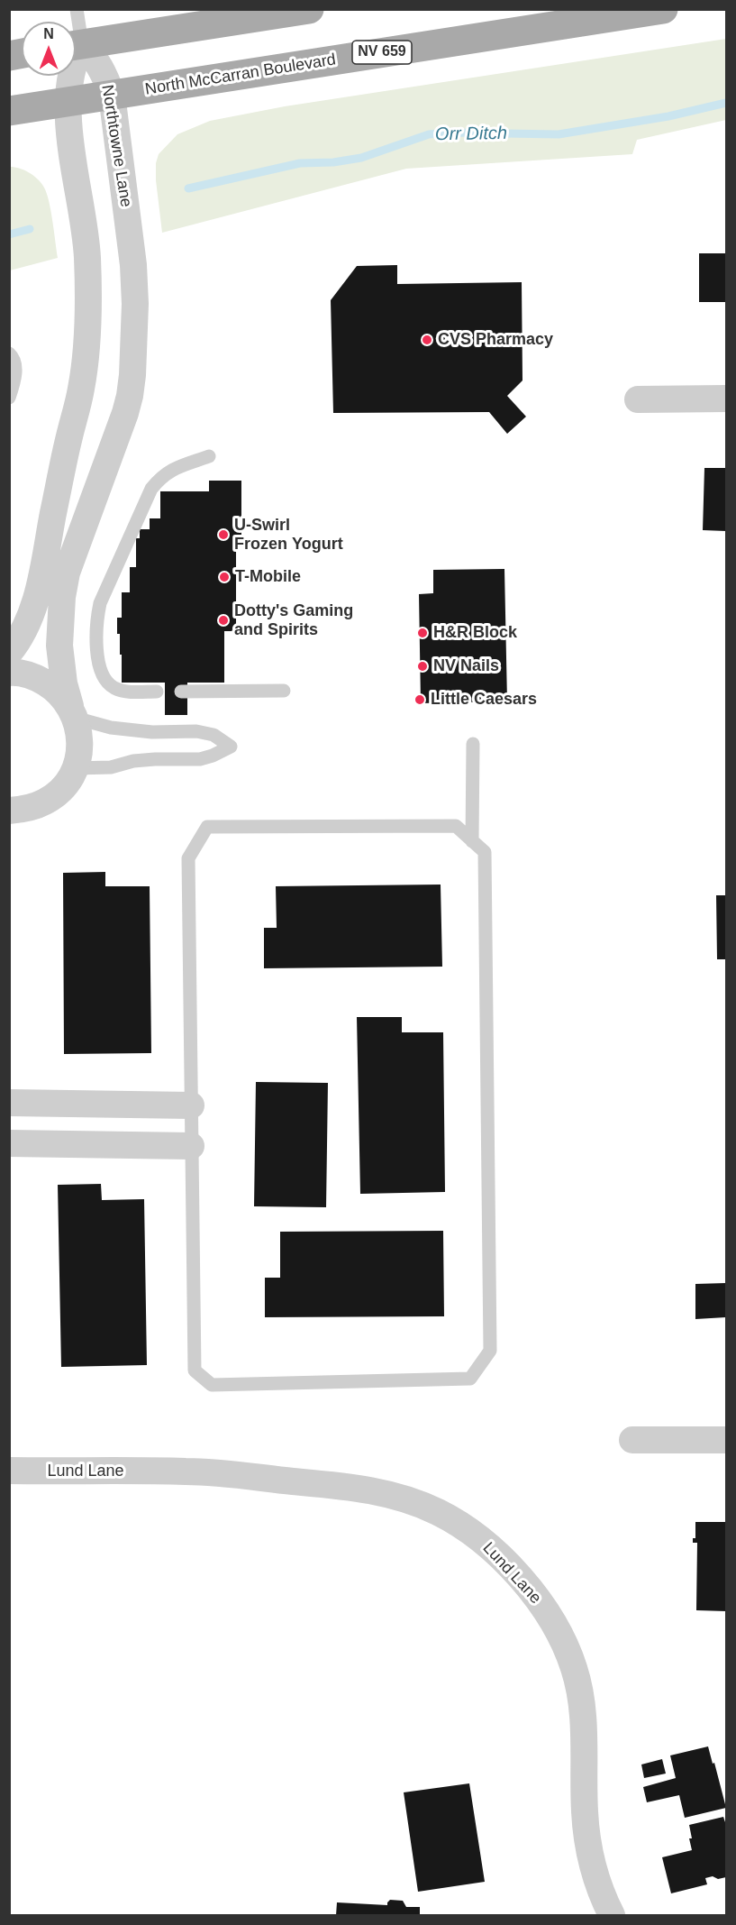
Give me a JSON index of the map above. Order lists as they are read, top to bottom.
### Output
{
  "streets": {
    "main road": ["NV 659", "North McCarran Boulevard"],
    "street": ["Northtowne Lane", "Lund Lane"]
  },
  "crossings": [
    ["North McCarran Boulevard", "Northtowne Lane"]
  ],
  "water": ["Orr Ditch"],
  "places": [
    "CVS Pharmacy",
    "U-Swirl Frozen Yogurt",
    "T-Mobile",
    "Dotty's Gaming and Spirits",
    "H&R Block",
    "NV Nails",
    "Little Caesars"
  ],
  "north": "top"
}
